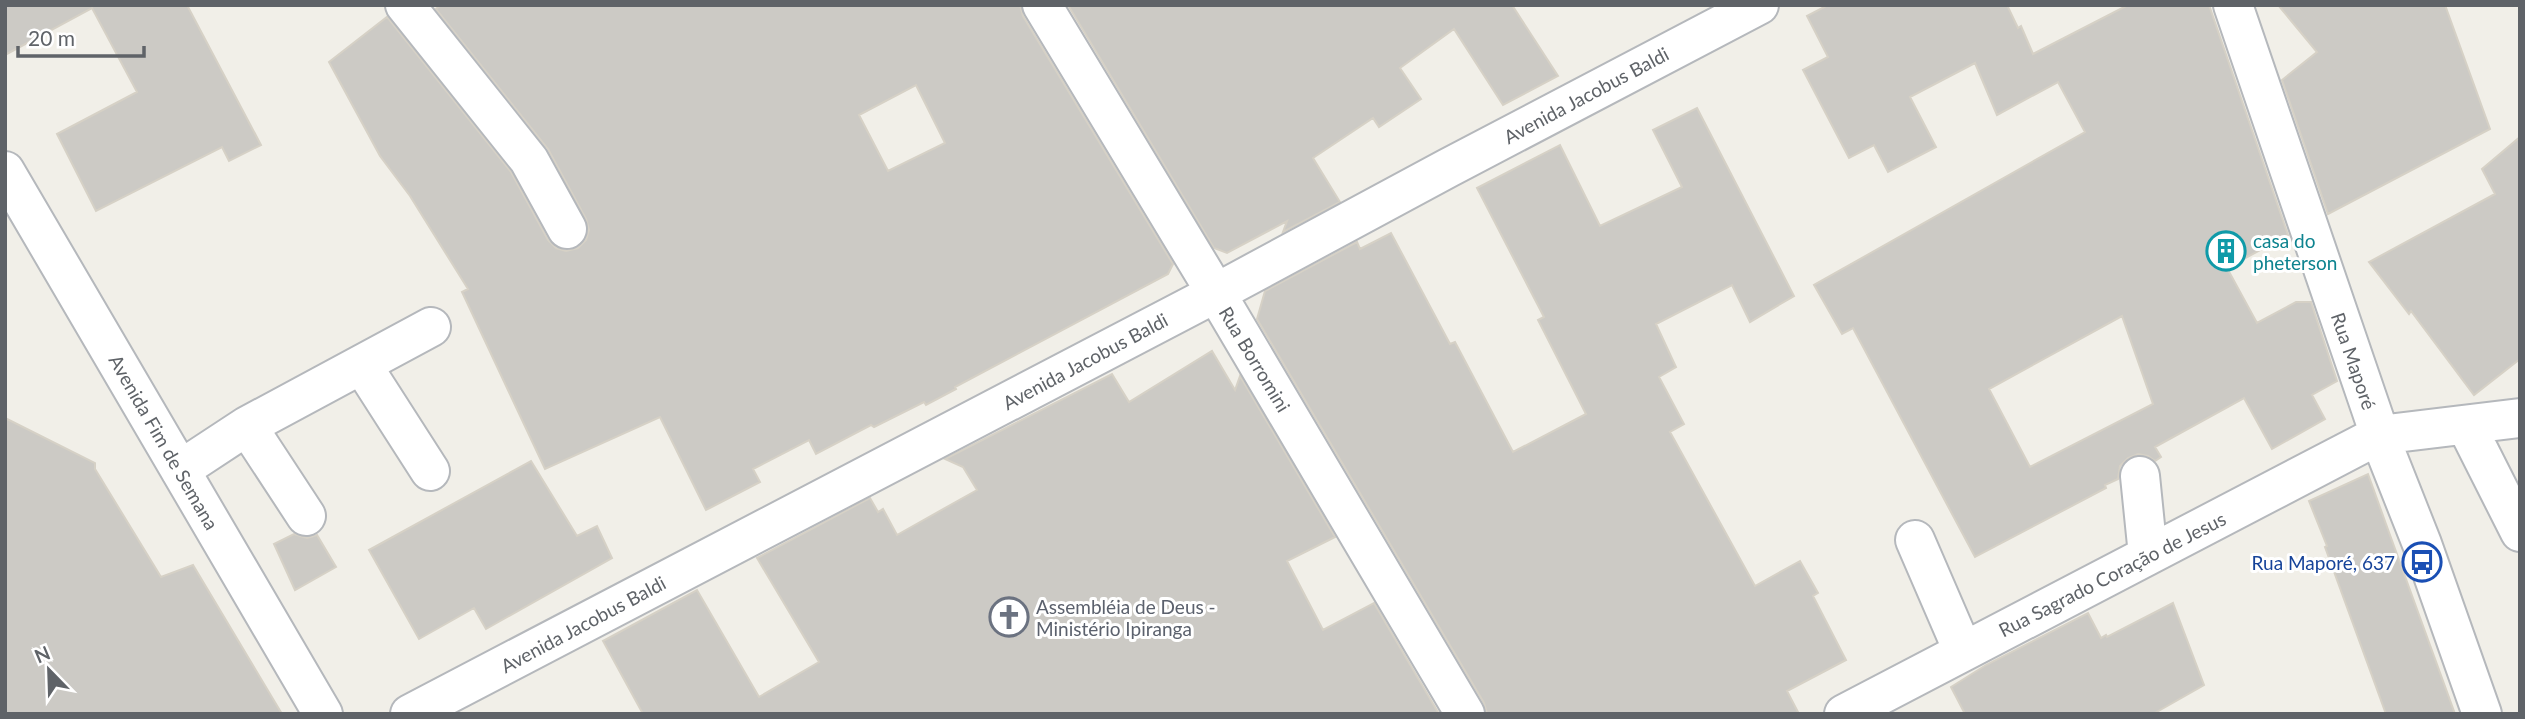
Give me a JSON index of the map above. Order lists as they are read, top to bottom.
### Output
{
  "streets": {
    "street": [
      "Avenida Jacobus Baldi",
      "Rua Borromini",
      "Rua Maporé",
      "Avenida Fim de Semana",
      "Rua Sagrado Coração de Jesus"
    ]
  },
  "crossings": [
    ["Avenida Jacobus Baldi", "Rua Borromini"],
    ["Rua Maporé", "Rua Sagrado Coração de Jesus"]
  ],
  "places": {
    "building": ["casa do pheterson"],
    "bus stop": ["Rua Maporé, 637"],
    "church": ["Assembléia de Deus - Ministério Ipiranga"]
  },
  "scale_bar": "20 m",
  "north": "top left"
}
